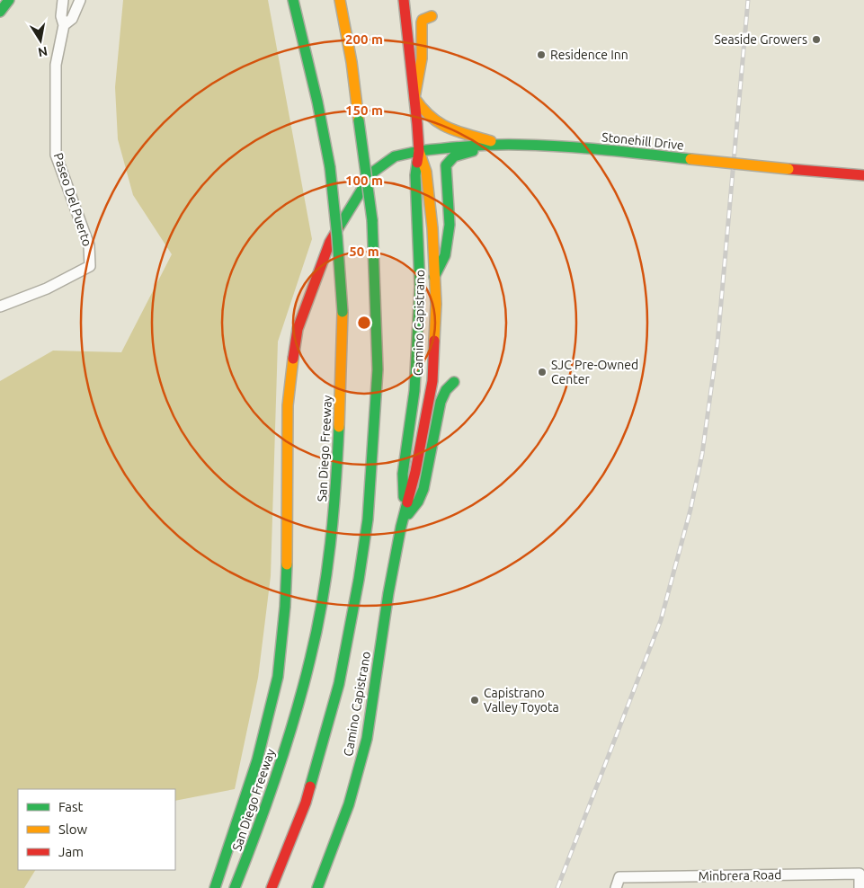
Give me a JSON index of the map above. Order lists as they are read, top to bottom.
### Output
{
  "streets": {
    "main road": ["Stonehill Drive", "Camino Capistrano", "San Diego Freeway"],
    "street": ["Paseo Del Puerto", "Minbrera Road"]
  },
  "crossings": [
    ["Stonehill Drive", "Camino Capistrano"]
  ],
  "places": [
    "Seaside Growers",
    "Residence Inn",
    "SJC Pre-Owned Center",
    "Capistrano Valley Toyota"
  ],
  "legend": ["Fast", "Slow", "Jam"],
  "north": "bottom",
  "rings": [
    "200 m",
    "150 m",
    "100 m",
    "50 m"
  ]
}
